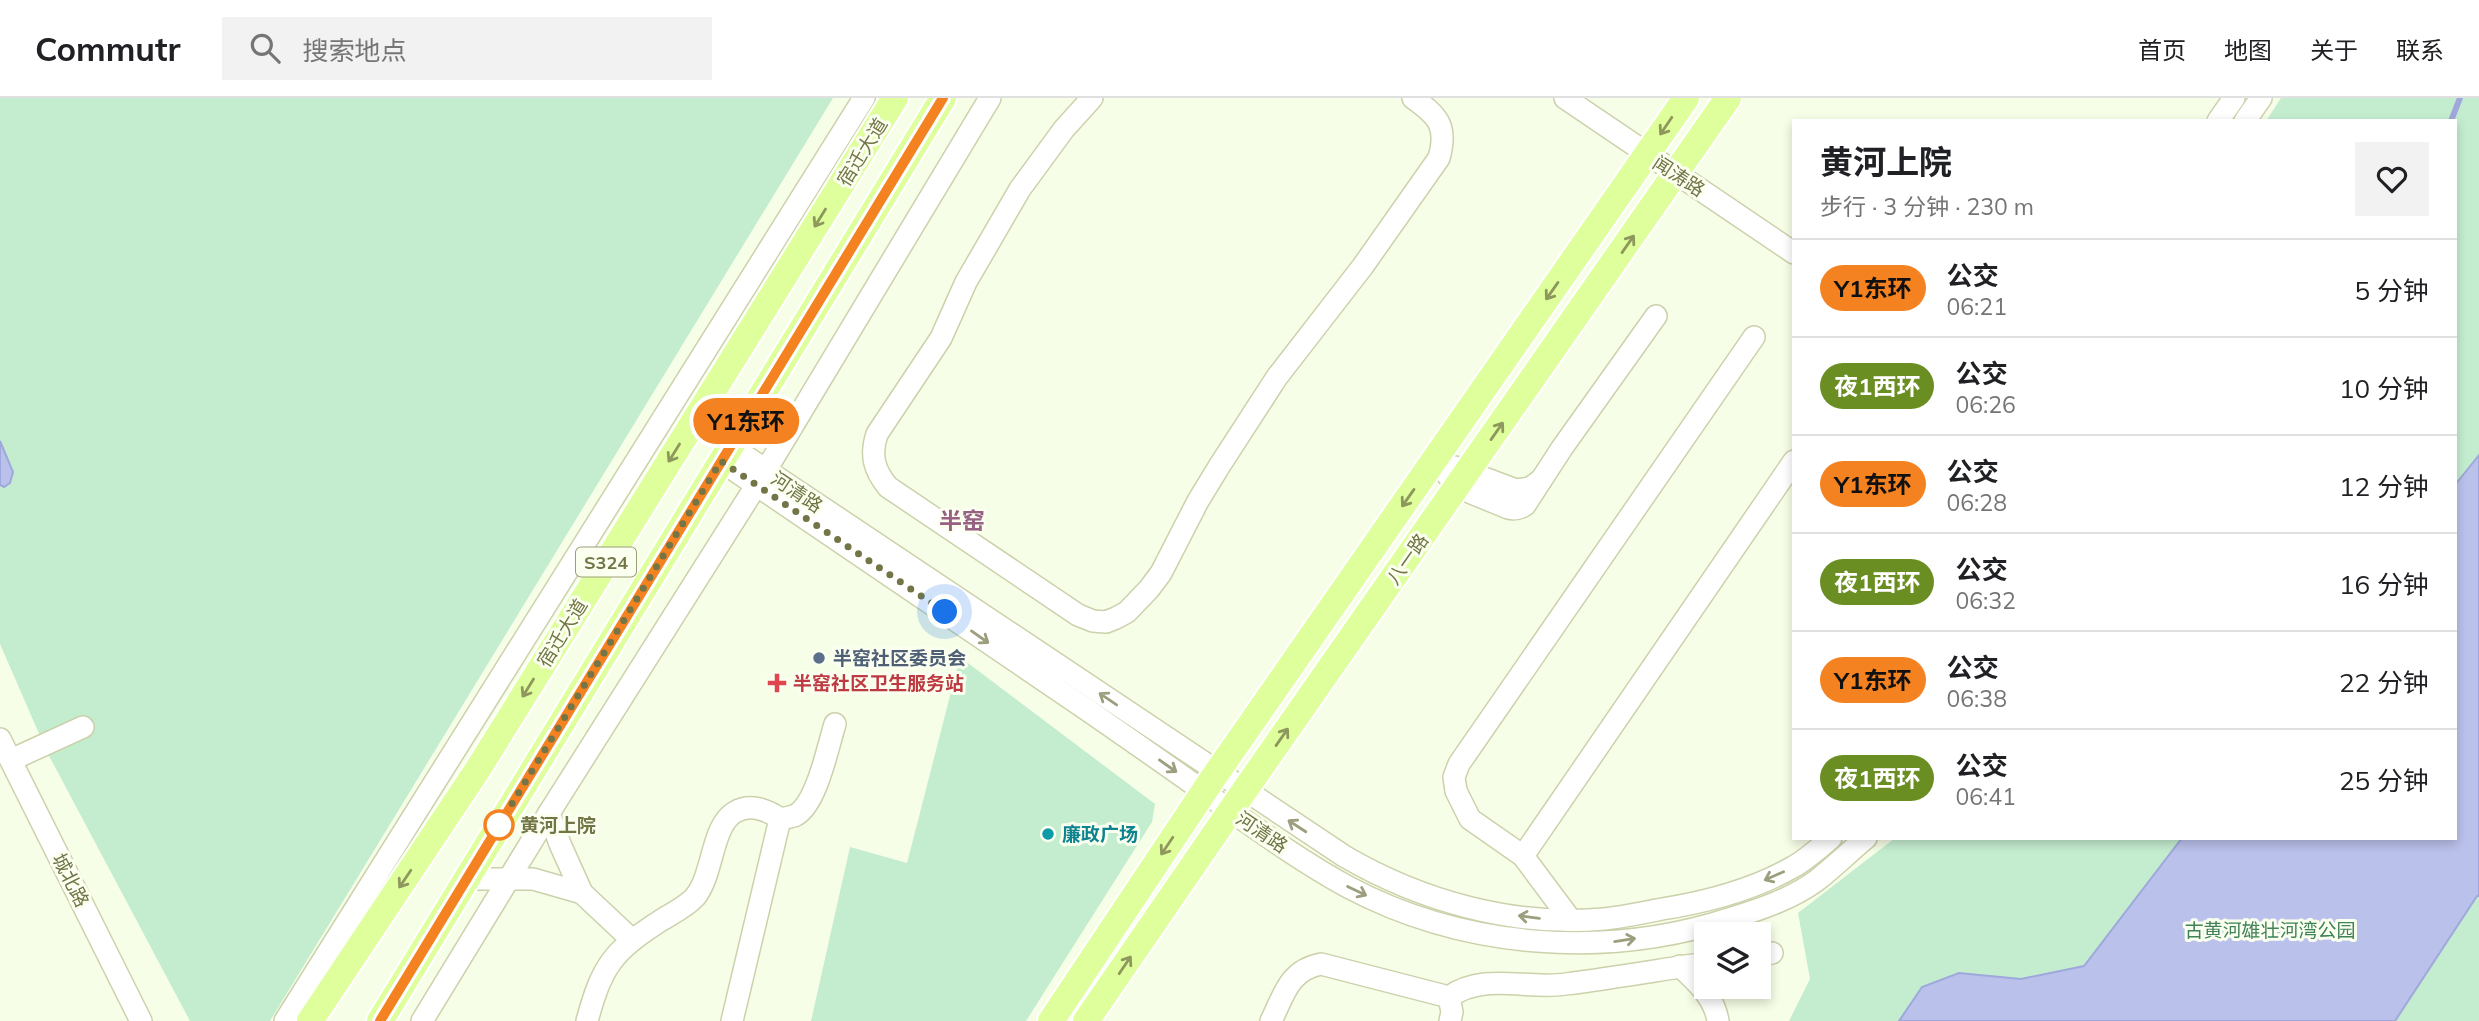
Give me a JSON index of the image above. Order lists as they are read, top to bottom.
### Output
{
  "streets": {
    "main road": ["宿迁大道", "八一路", "S324"],
    "street": ["闻涛路", "河清路", "城北路"]
  },
  "crossings": [
    ["闻涛路", "八一路"],
    ["河清路", "八一路"],
    ["河清路", "S324"]
  ],
  "districts": ["半窑"],
  "parks": ["古黄河雄壮河湾公园"],
  "places": {
    "other": ["半窑社区委员会", "黄河上院", "廉政广场"],
    "health": ["半窑社区卫生服务站"]
  },
  "lines": ["bus line Y1东环"],
  "page": {
    "header": "Commutr",
    "search": "搜索地点",
    "nav": [
      "首页",
      "地图",
      "关于",
      "联系"
    ],
    "on_map": "Y1东环",
    "heading": ["黄河上院", "步行 · 3 分钟 · 230 m"],
    "list": [
      {
        "mark": "Y1东环",
        "name": "公交",
        "note": "06:21",
        "value": "5 分钟"
      },
      {
        "mark": "夜1西环",
        "name": "公交",
        "note": "06:26",
        "value": "10 分钟"
      },
      {
        "mark": "Y1东环",
        "name": "公交",
        "note": "06:28",
        "value": "12 分钟"
      },
      {
        "mark": "夜1西环",
        "name": "公交",
        "note": "06:32",
        "value": "16 分钟"
      },
      {
        "mark": "Y1东环",
        "name": "公交",
        "note": "06:38",
        "value": "22 分钟"
      },
      {
        "mark": "夜1西环",
        "name": "公交",
        "note": "06:41",
        "value": "25 分钟"
      }
    ]
  }
}
